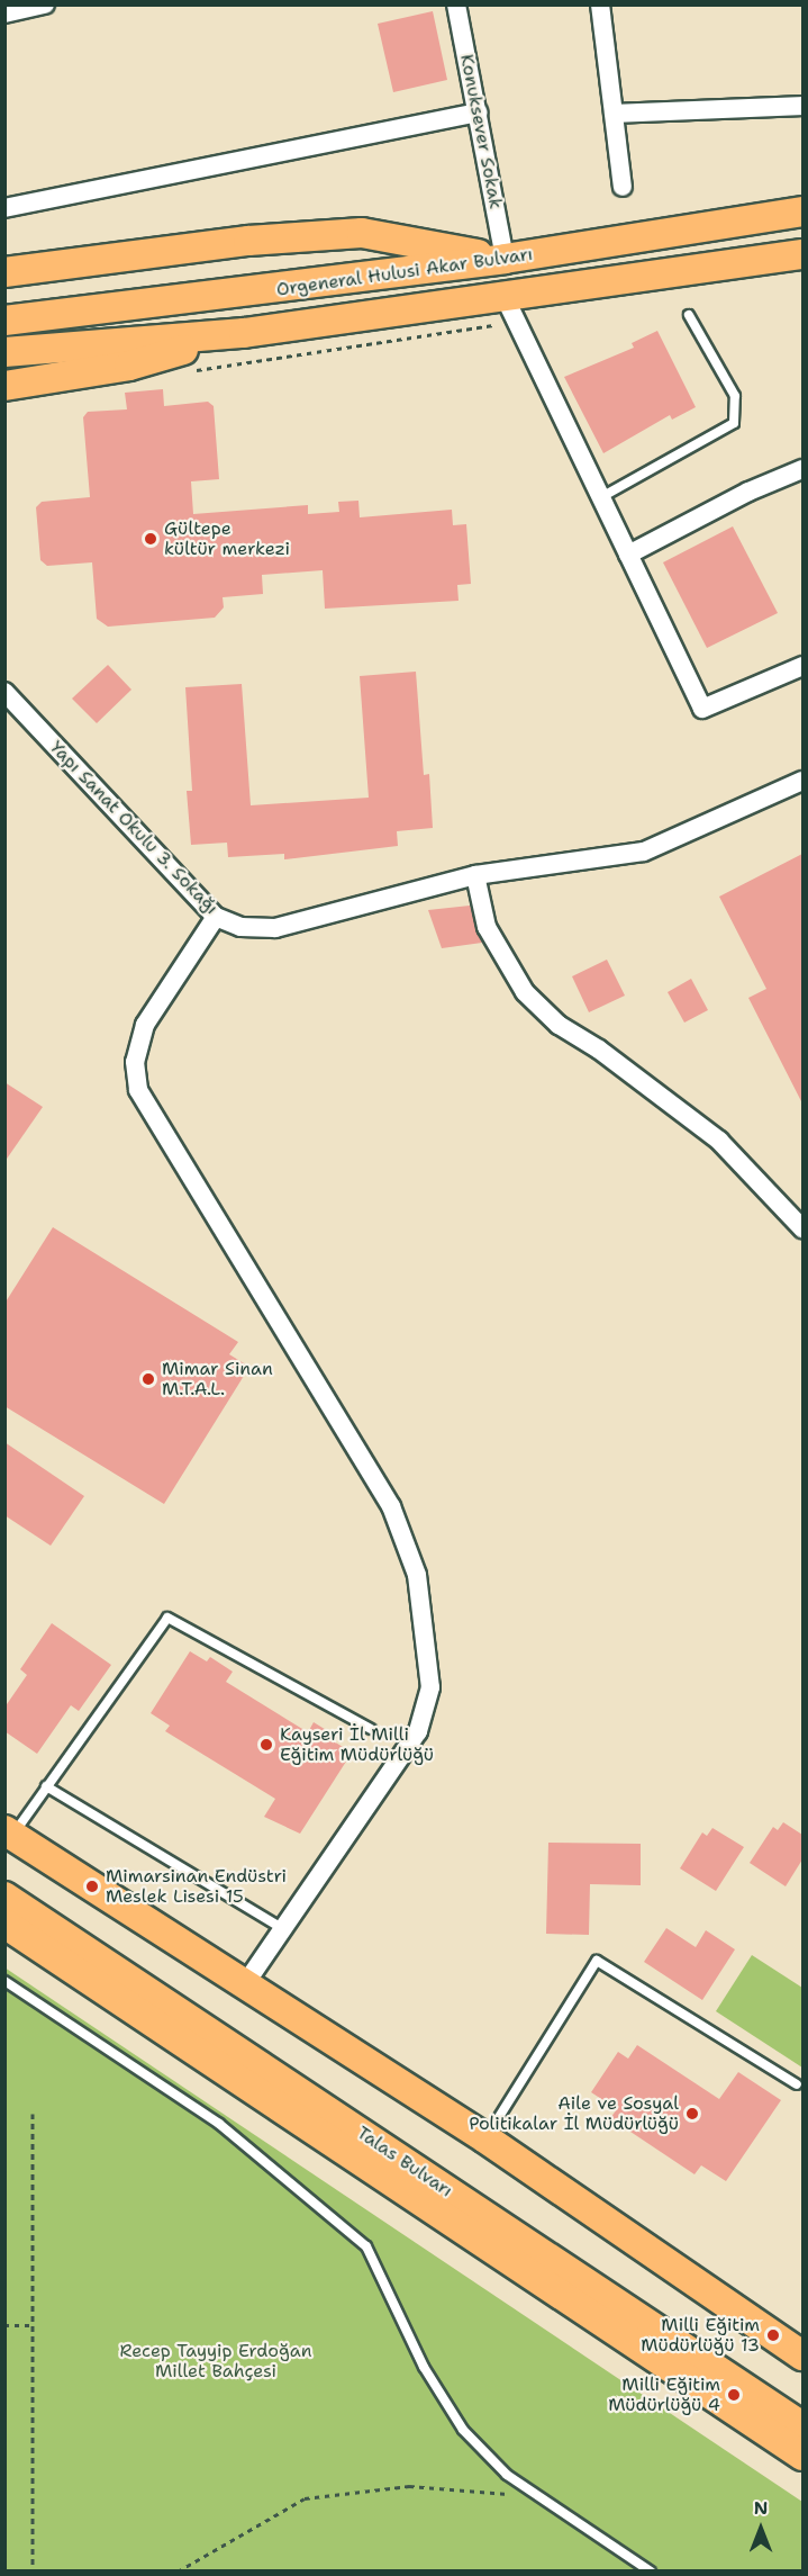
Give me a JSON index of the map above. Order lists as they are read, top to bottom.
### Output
{
  "streets": {
    "main road": ["Orgeneral Hulusi Akar Bulvarı", "Talas Bulvarı"],
    "street": ["Konuksever Sokak", "Yapı Sanat Okulu 3. Sokağı"]
  },
  "crossings": [
    ["Konuksever Sokak", "Orgeneral Hulusi Akar Bulvarı"]
  ],
  "parks": ["Recep Tayyip Erdoğan Millet Bahçesi"],
  "places": [
    "Gültepe kültür merkezi",
    "Mimar Sinan M.T.A.L.",
    "Kayseri İl Milli Eğitim Müdürlüğü",
    "Mimarsinan Endüstri Meslek Lisesi 15",
    "Aile ve Sosyal Politikalar İl Müdürlüğü",
    "Milli Eğitim Müdürlüğü 13",
    "Milli Eğitim Müdürlüğü 4"
  ],
  "north": "top"
}
